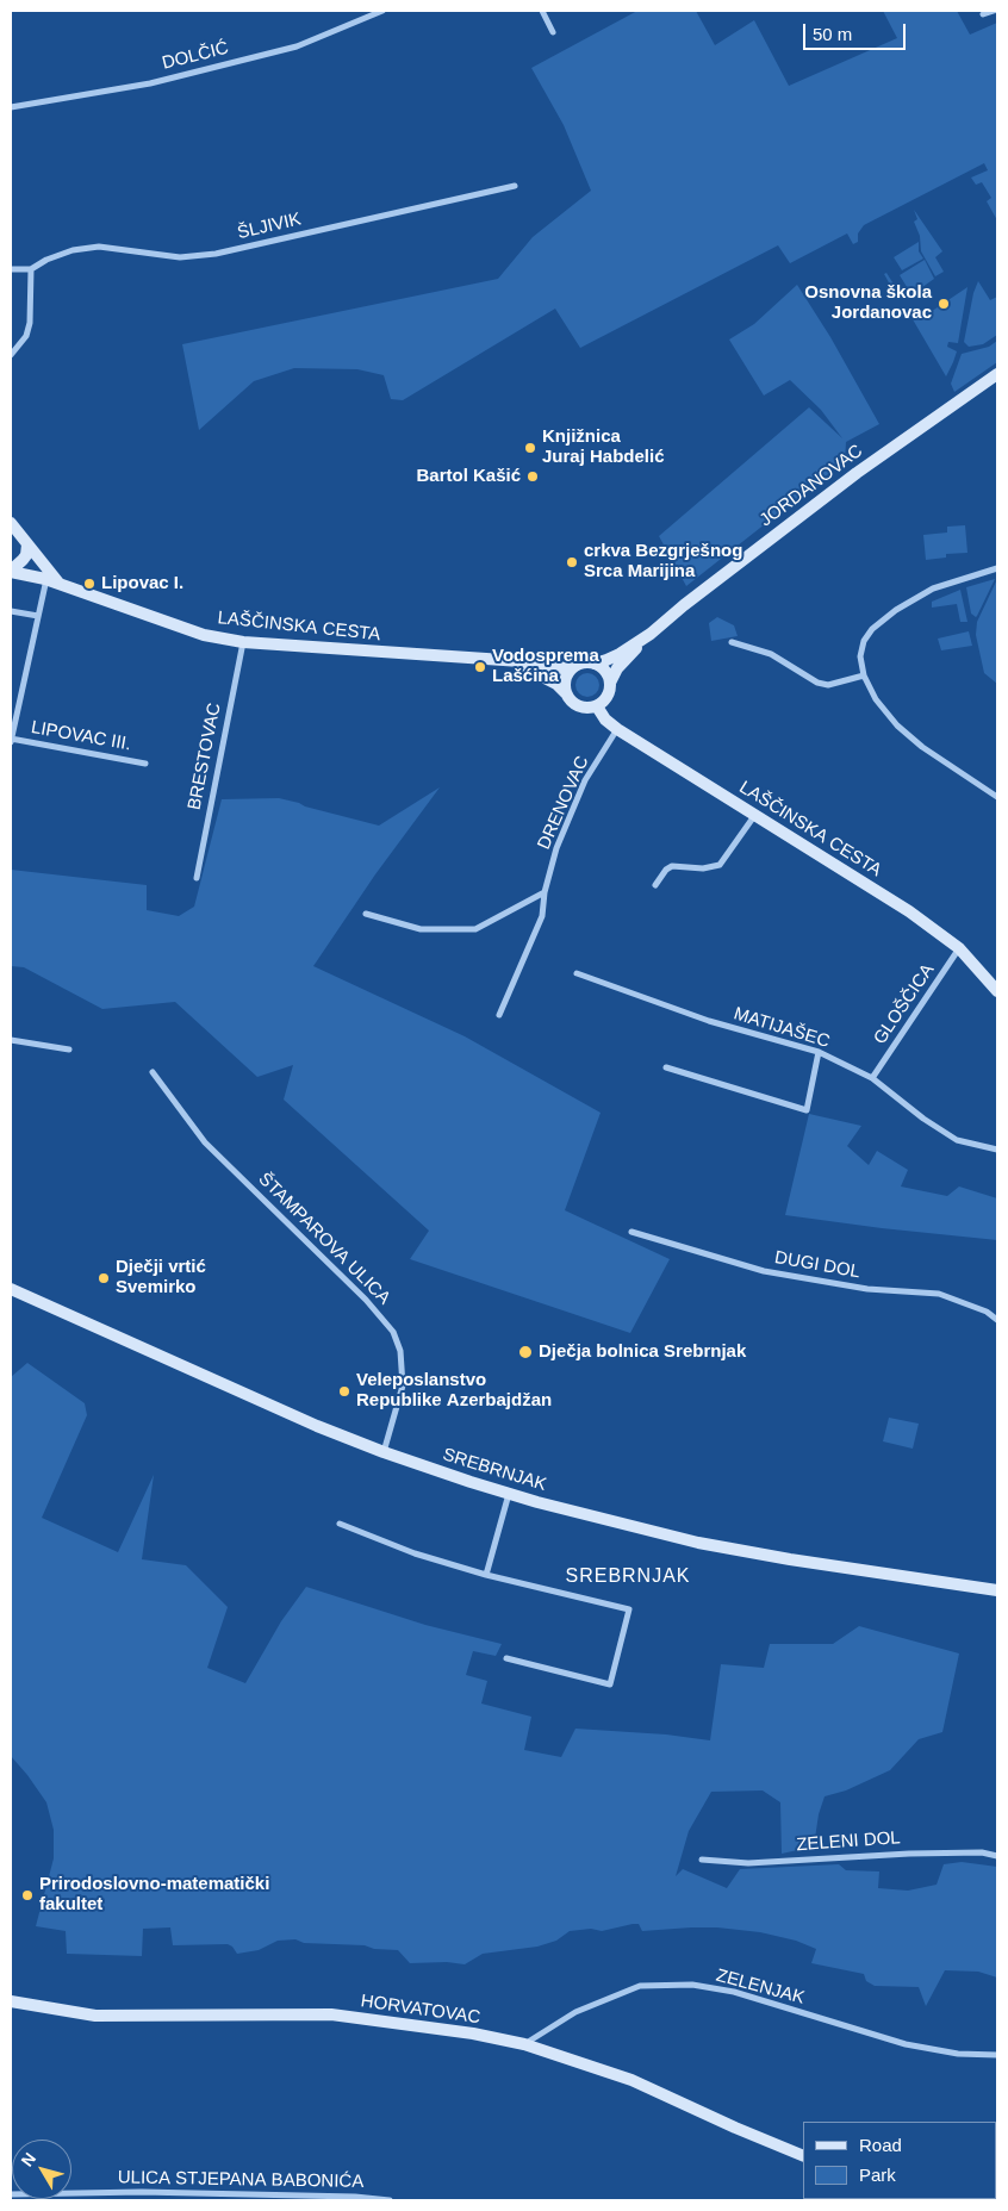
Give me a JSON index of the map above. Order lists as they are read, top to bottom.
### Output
{
  "streets": {
    "main road": [
      "JORDANOVAC",
      "LAŠČINSKA CESTA",
      "SREBRNJAK",
      "HORVATOVAC"
    ],
    "street": [
      "DOLČIĆ",
      "ŠLJIVIK",
      "LIPOVAC III.",
      "BRESTOVAC",
      "DRENOVAC",
      "GLOŠČICA",
      "MATIJAŠEC",
      "ŠTAMPAROVA ULICA",
      "DUGI DOL",
      "ZELENI DOL",
      "ZELENJAK",
      "ULICA STJEPANA BABONIĆA"
    ]
  },
  "crossings": [
    ["JORDANOVAC", "LAŠČINSKA CESTA"],
    ["LAŠČINSKA CESTA", "BRESTOVAC"],
    ["LAŠČINSKA CESTA", "DRENOVAC"],
    ["LAŠČINSKA CESTA", "GLOŠČICA"],
    ["GLOŠČICA", "MATIJAŠEC"],
    ["ŠTAMPAROVA ULICA", "SREBRNJAK"],
    ["ZELENJAK", "HORVATOVAC"]
  ],
  "districts": ["SREBRNJAK"],
  "places": [
    "Osnovna škola Jordanovac",
    "Knjižnica Juraj Habdelić",
    "Bartol Kašić",
    "crkva Bezgrješnog Srca Marijina",
    "Lipovac I.",
    "Vodosprema Lašćina",
    "Dječji vrtić Svemirko",
    "Dječja bolnica Srebrnjak",
    "Veleposlanstvo Republike Azerbajdžan",
    "Prirodoslovno-matematički fakultet"
  ],
  "legend": ["Road", "Park"],
  "scale_bar": "50 m",
  "north": "top left"
}
